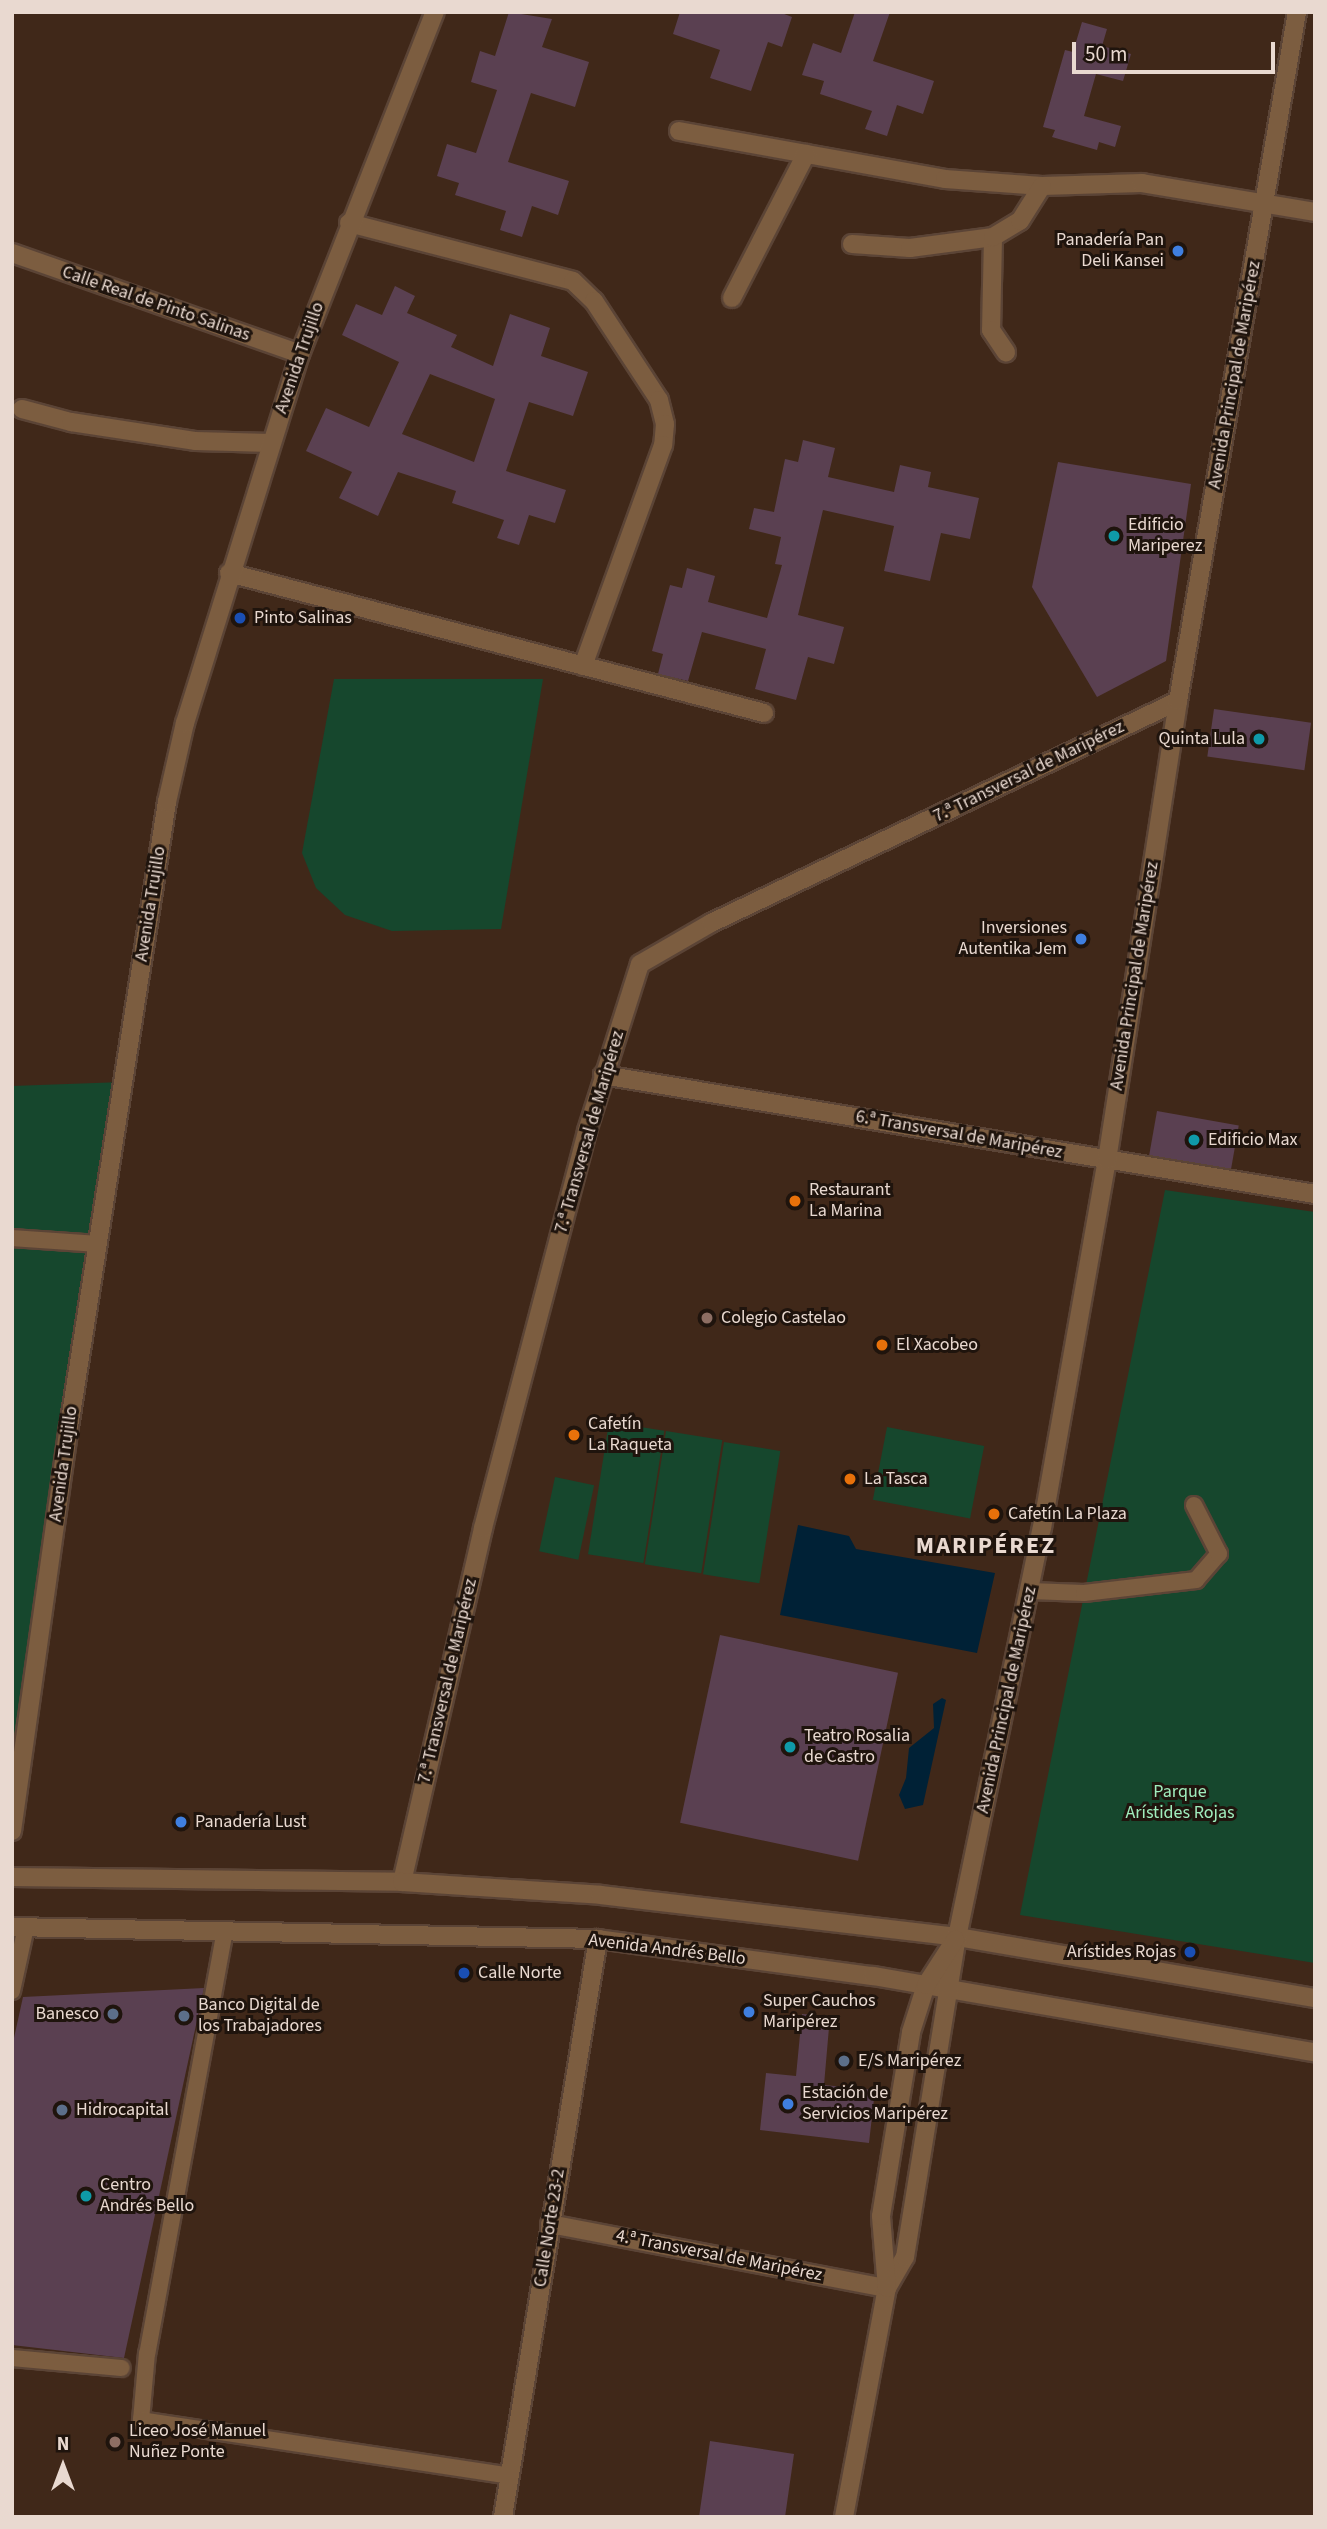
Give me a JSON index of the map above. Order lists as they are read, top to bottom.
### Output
{
  "streets": {
    "street": [
      "Calle Real de Pinto Salinas",
      "Avenida Trujillo",
      "Avenida Principal de Maripérez",
      "7.ª Transversal de Maripérez",
      "6.ª Transversal de Maripérez",
      "Avenida Andrés Bello",
      "Calle Norte 23-2",
      "4.ª Transversal de Maripérez"
    ]
  },
  "crossings": [
    ["Calle Real de Pinto Salinas", "Avenida Trujillo"],
    ["Avenida Principal de Maripérez", "7.ª Transversal de Maripérez"],
    ["Avenida Principal de Maripérez", "6.ª Transversal de Maripérez"],
    ["Avenida Principal de Maripérez", "Avenida Andrés Bello"],
    ["Avenida Principal de Maripérez", "4.ª Transversal de Maripérez"],
    ["7.ª Transversal de Maripérez", "6.ª Transversal de Maripérez"],
    ["Avenida Andrés Bello", "Calle Norte 23-2"],
    ["Calle Norte 23-2", "4.ª Transversal de Maripérez"]
  ],
  "districts": ["MARIPÉREZ"],
  "parks": ["Parque Arístides Rojas"],
  "places": [
    "Panadería Pan Deli Kansei",
    "Edificio Mariperez",
    "Pinto Salinas",
    "Quinta Lula",
    "Inversiones Autentika Jem",
    "Edificio Max",
    "Restaurant La Marina",
    "Colegio Castelao",
    "El Xacobeo",
    "Cafetín La Raqueta",
    "La Tasca",
    "Cafetín La Plaza",
    "Teatro Rosalia de Castro",
    "Panadería Lust",
    "Arístides Rojas",
    "Calle Norte",
    "Super Cauchos Maripérez",
    "Banesco",
    "Banco Digital de los Trabajadores",
    "E/S Maripérez",
    "Estación de Servicios Maripérez",
    "Hidrocapital",
    "Centro Andrés Bello",
    "Liceo José Manuel Nuñez Ponte"
  ],
  "scale_bar": "50 m",
  "north": "top"
}
